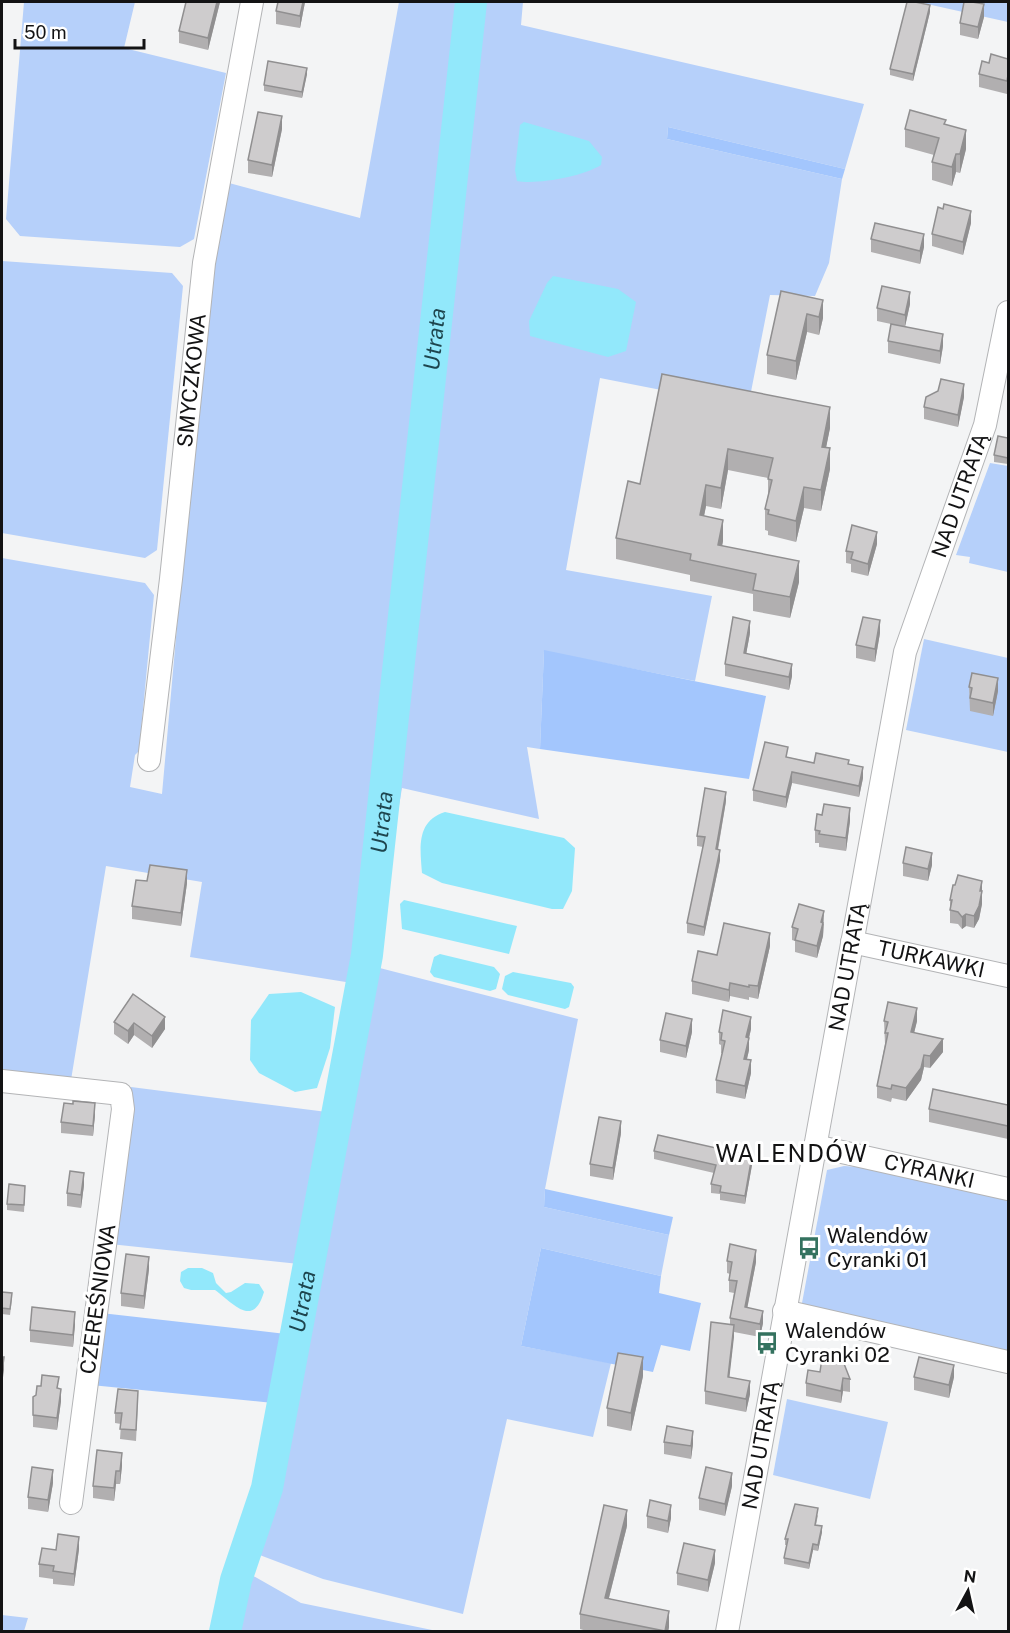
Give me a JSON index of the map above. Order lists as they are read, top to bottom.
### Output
{
  "streets": {
    "street": [
      "SMYCZKOWA",
      "NAD UTRATĄ",
      "TURKAWKI",
      "CYRANKI",
      "CZEREŚNIOWA"
    ]
  },
  "crossings": [
    ["NAD UTRATĄ", "TURKAWKI"],
    ["NAD UTRATĄ", "CYRANKI"]
  ],
  "districts": ["WALENDÓW"],
  "water": ["Utrata"],
  "places": {
    "bus stop": ["Walendów Cyranki 01", "Walendów Cyranki 02"]
  },
  "scale_bar": "50 m",
  "north": "top"
}
